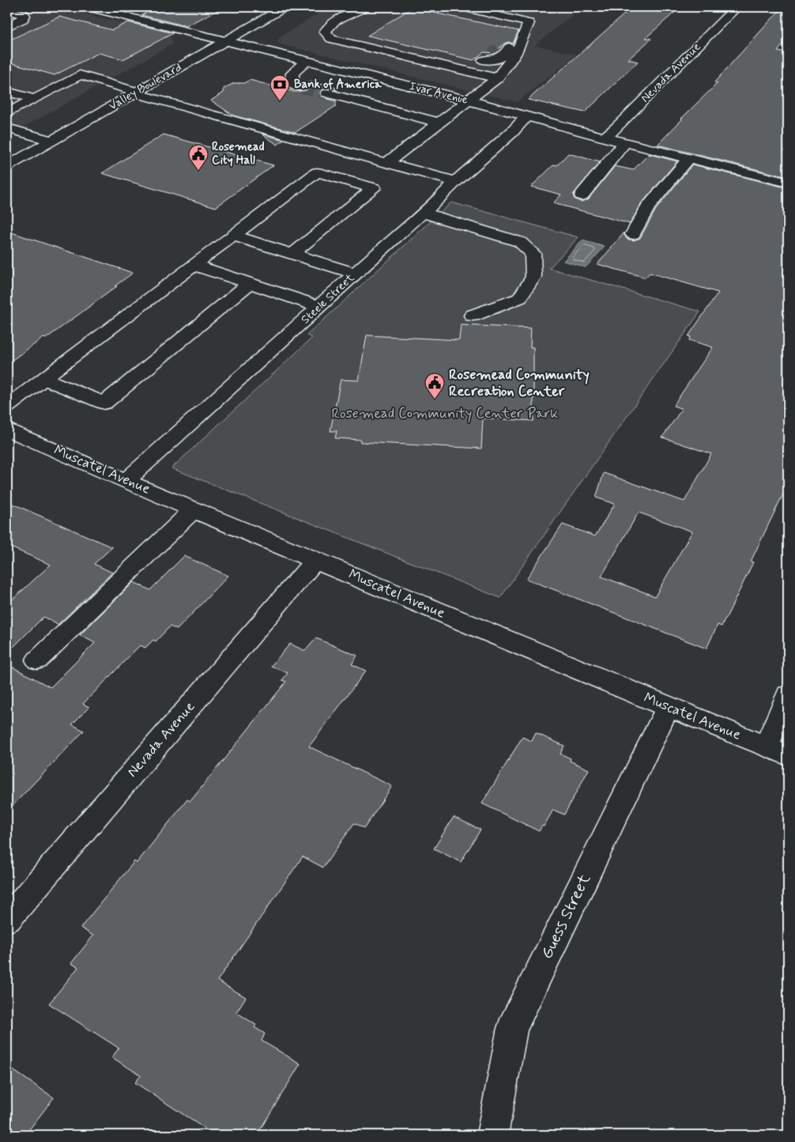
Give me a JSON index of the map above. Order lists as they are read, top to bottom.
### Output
{
  "streets": {
    "street": [
      "Nevada Avenue",
      "Valley Boulevard",
      "Ivar Avenue",
      "Steele Street",
      "Muscatel Avenue",
      "Guess Street"
    ]
  },
  "crossings": [
    ["Nevada Avenue", "Ivar Avenue"],
    ["Nevada Avenue", "Muscatel Avenue"],
    ["Valley Boulevard", "Ivar Avenue"],
    ["Ivar Avenue", "Steele Street"],
    ["Steele Street", "Muscatel Avenue"],
    ["Muscatel Avenue", "Guess Street"]
  ],
  "parks": ["Rosemead Community Center Park"],
  "places": {
    "bank": ["Bank of America"],
    "public building": ["Rosemead City Hall", "Rosemead Community Recreation Center"]
  }
}
